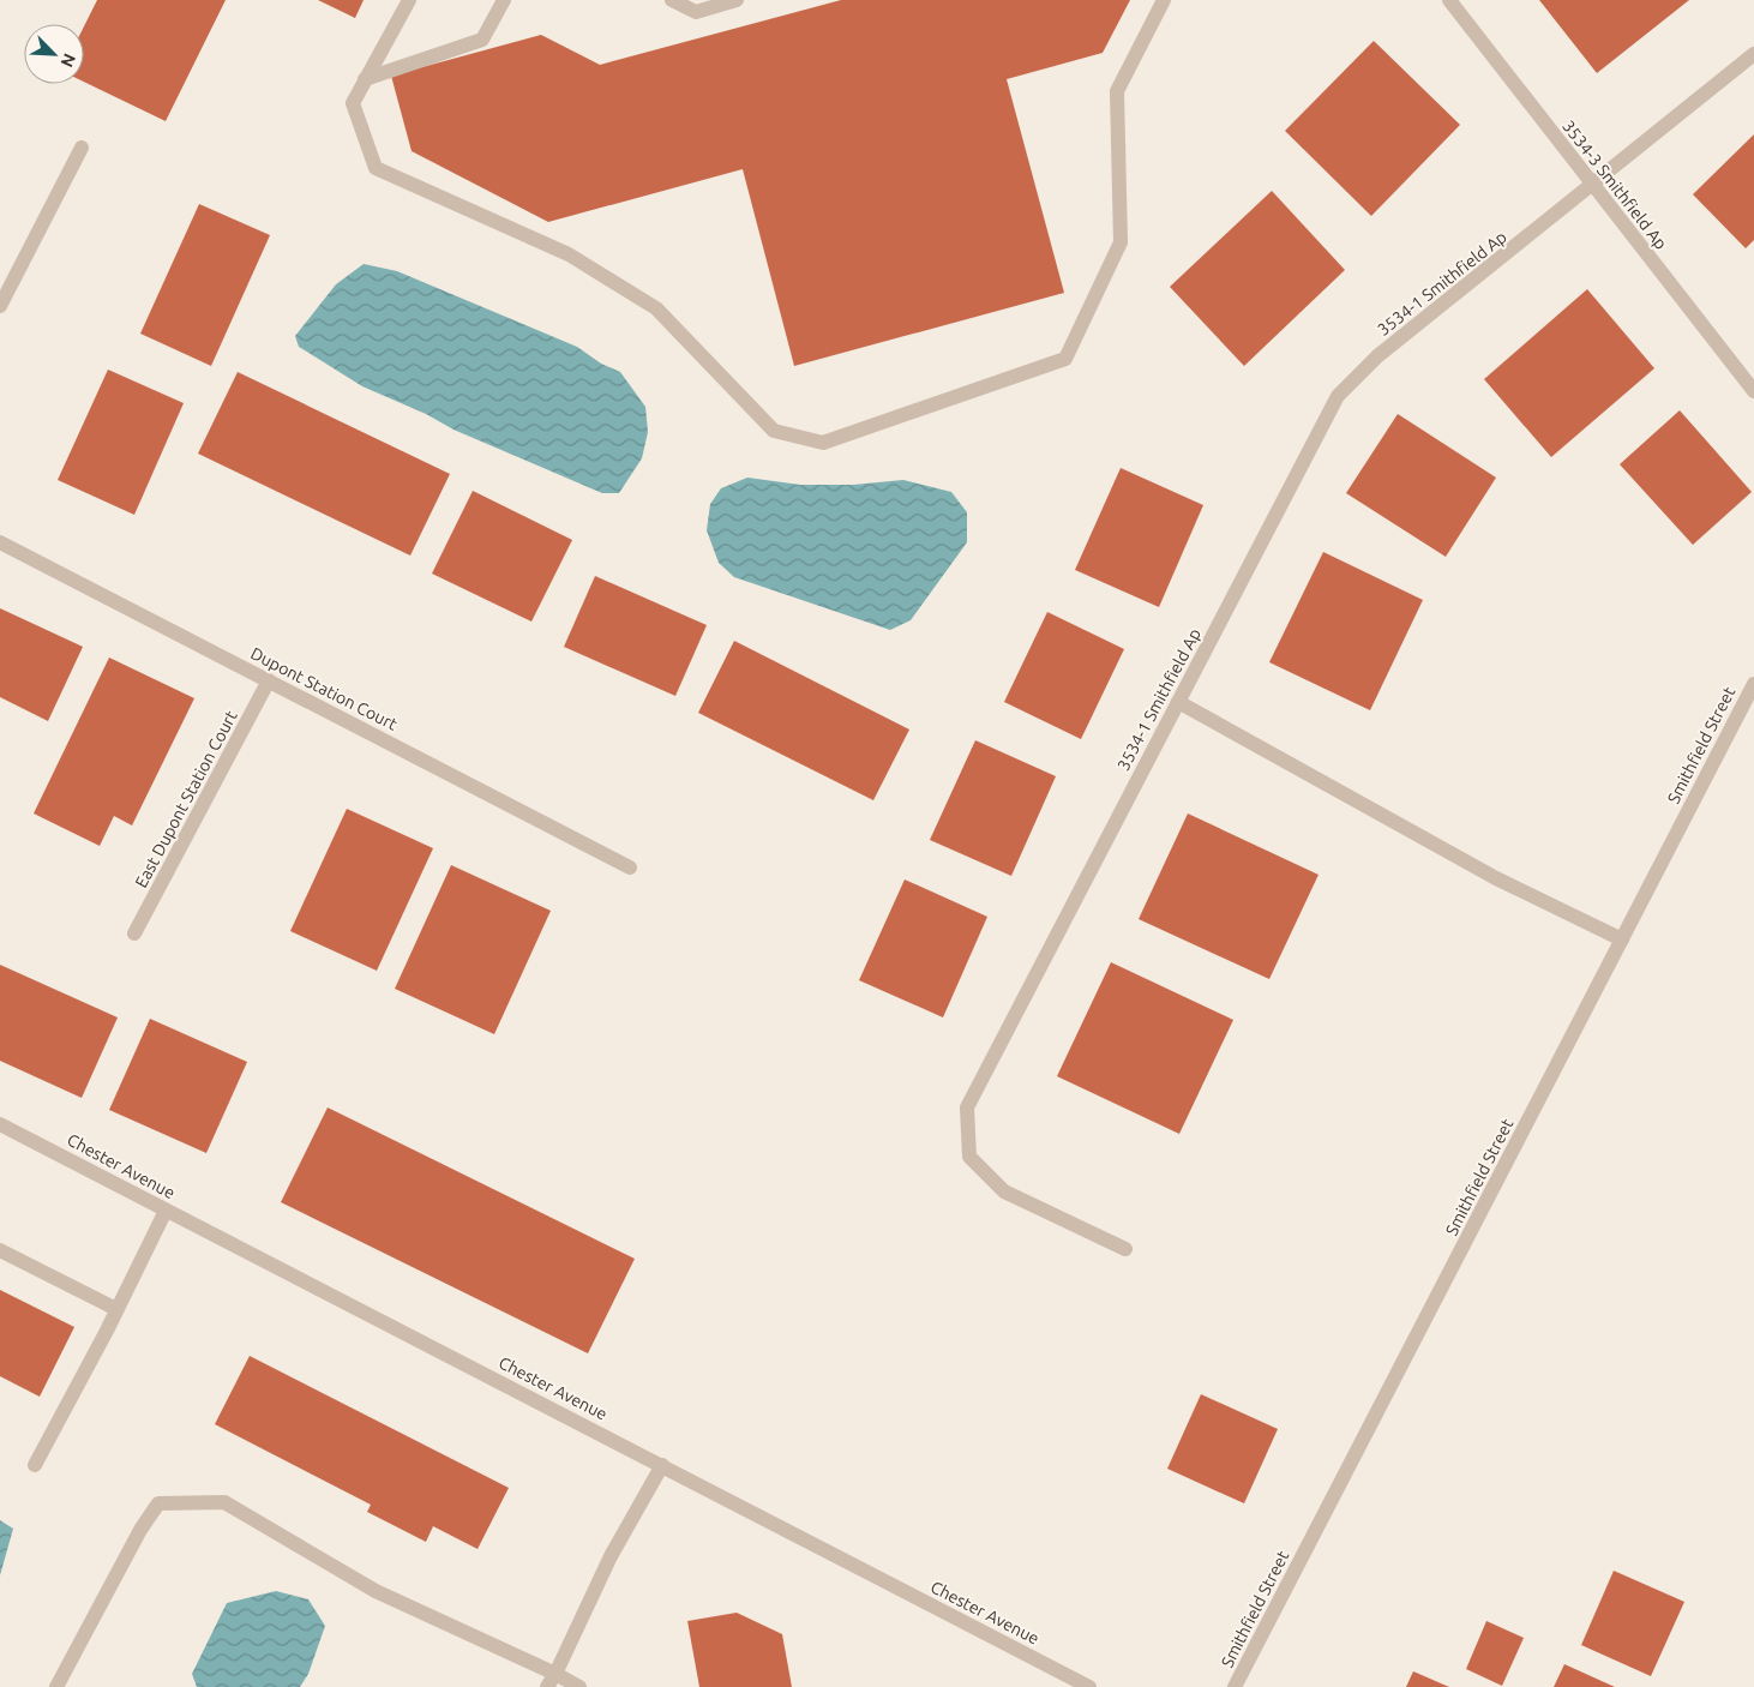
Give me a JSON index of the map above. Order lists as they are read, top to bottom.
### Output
{
  "streets": {
    "street": [
      "3534-3 Smithfield Ap",
      "3534-1 Smithfield Ap",
      "Dupont Station Court",
      "Smithfield Street",
      "East Dupont Station Court",
      "Chester Avenue"
    ]
  },
  "crossings": [
    ["3534-3 Smithfield Ap", "3534-1 Smithfield Ap"],
    ["Dupont Station Court", "East Dupont Station Court"]
  ],
  "north": "bottom right"
}
